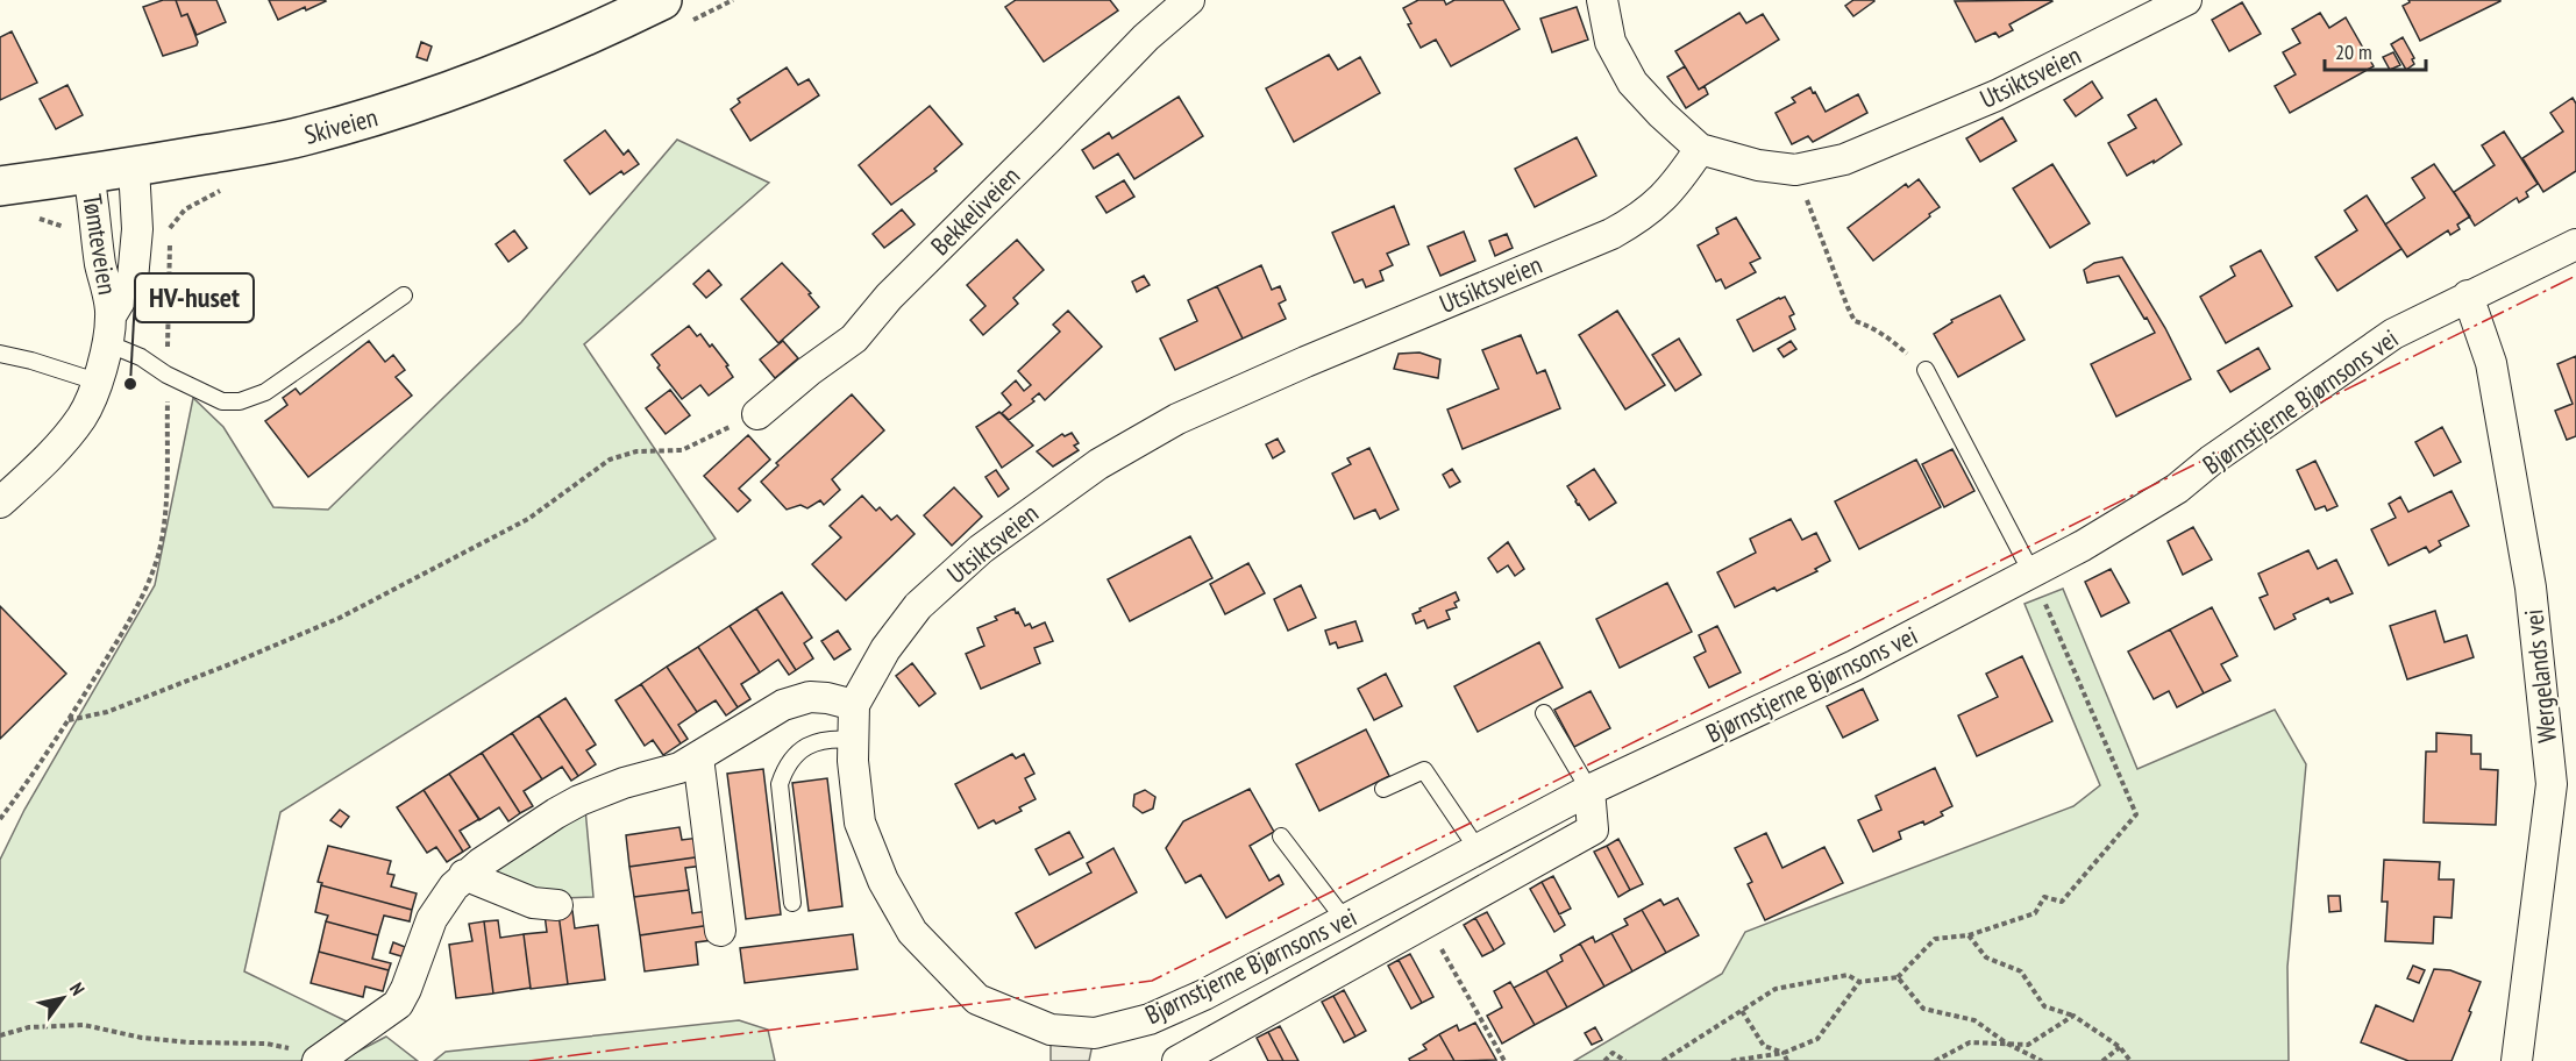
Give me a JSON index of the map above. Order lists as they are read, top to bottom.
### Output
{
  "streets": {
    "main road": ["Skiveien"],
    "street": [
      "Utsiktsveien",
      "Bekkeliveien",
      "Tømteveien",
      "Bjørnstjerne Bjørnsons vei",
      "Wergelands vei"
    ]
  },
  "crossings": [
    ["Utsiktsveien", "Bjørnstjerne Bjørnsons vei"],
    ["Skiveien", "Tømteveien"],
    ["Bjørnstjerne Bjørnsons vei", "Wergelands vei"]
  ],
  "places": ["HV-huset"],
  "scale_bar": "20 m",
  "north": "top right"
}
